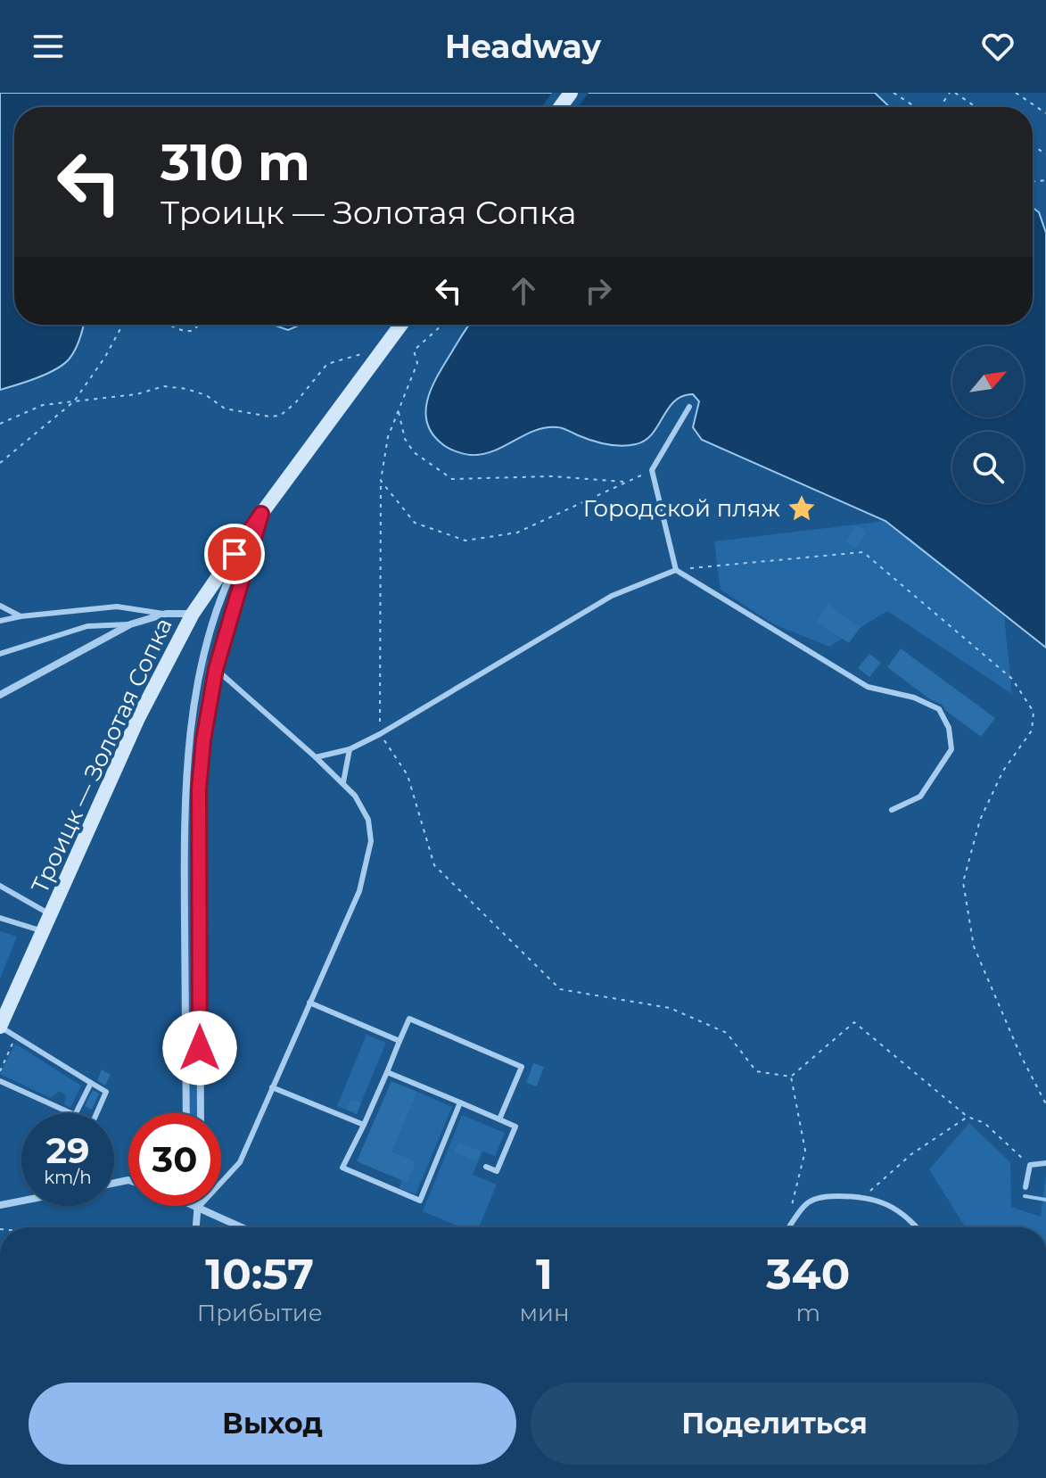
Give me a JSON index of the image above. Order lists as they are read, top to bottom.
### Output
{
  "streets": {
    "street": ["Троицк — Золотая Сопка"]
  },
  "places": {
    "place": ["Городской пляж"]
  },
  "north": "top right",
  "page": {
    "header": "Headway",
    "turn": ["310 m", "Троицк — Золотая Сопка"],
    "speed": "29 km/h",
    "limit": "30",
    "eta": [
      "10:57",
      "Прибытие",
      "1",
      "мин",
      "340",
      "m"
    ],
    "buttons": ["Выход", "Поделиться"]
  }
}
